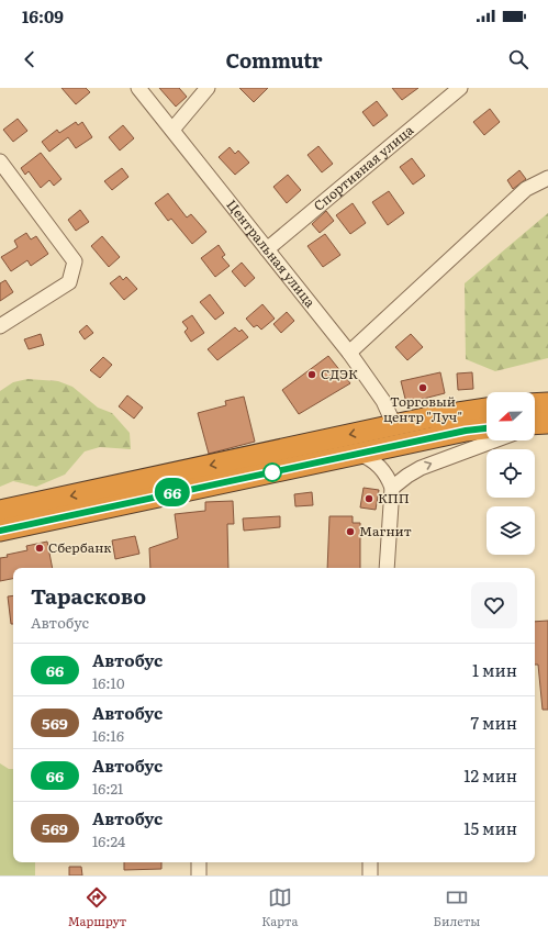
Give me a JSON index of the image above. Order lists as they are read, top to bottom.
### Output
{
  "streets": {
    "street": ["Спортивная улица", "Центральная улица"]
  },
  "crossings": [
    ["Спортивная улица", "Центральная улица"]
  ],
  "places": [
    "СДЭК",
    "Торговый центр \"Луч\"",
    "КПП",
    "Магнит",
    "Сбербанк"
  ],
  "lines": ["bus line 66"],
  "north": "left",
  "page": {
    "status": "16:09",
    "header": "Commutr",
    "on_map": "66",
    "heading": ["Тарасково", "Автобус"],
    "list": [
      {
        "mark": "66",
        "name": "Автобус",
        "note": "16:10",
        "value": "1 мин"
      },
      {
        "mark": "569",
        "name": "Автобус",
        "note": "16:16",
        "value": "7 мин"
      },
      {
        "mark": "66",
        "name": "Автобус",
        "note": "16:21",
        "value": "12 мин"
      },
      {
        "mark": "569",
        "name": "Автобус",
        "note": "16:24",
        "value": "15 мин"
      }
    ],
    "tabs": ["Маршрут", "Карта", "Билеты"]
  }
}
